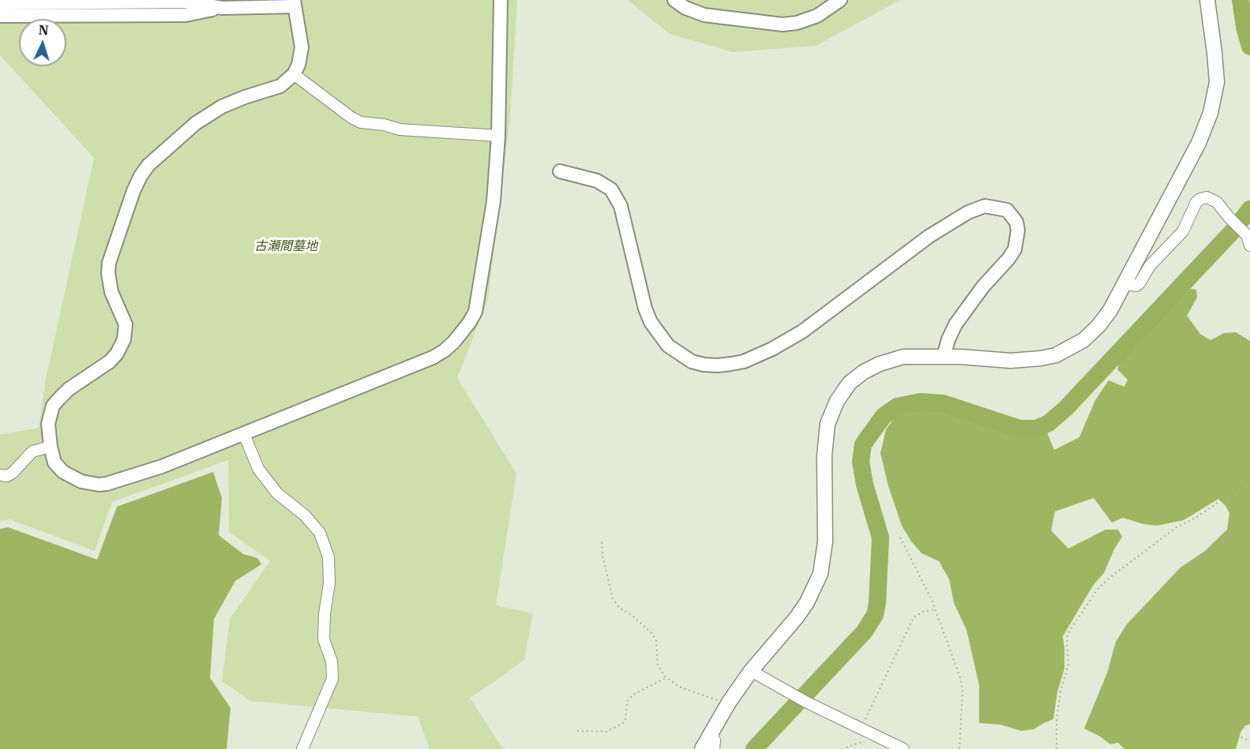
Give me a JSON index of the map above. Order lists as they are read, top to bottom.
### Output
{
  "parks": ["古瀬間墓地"],
  "north": "top"
}
